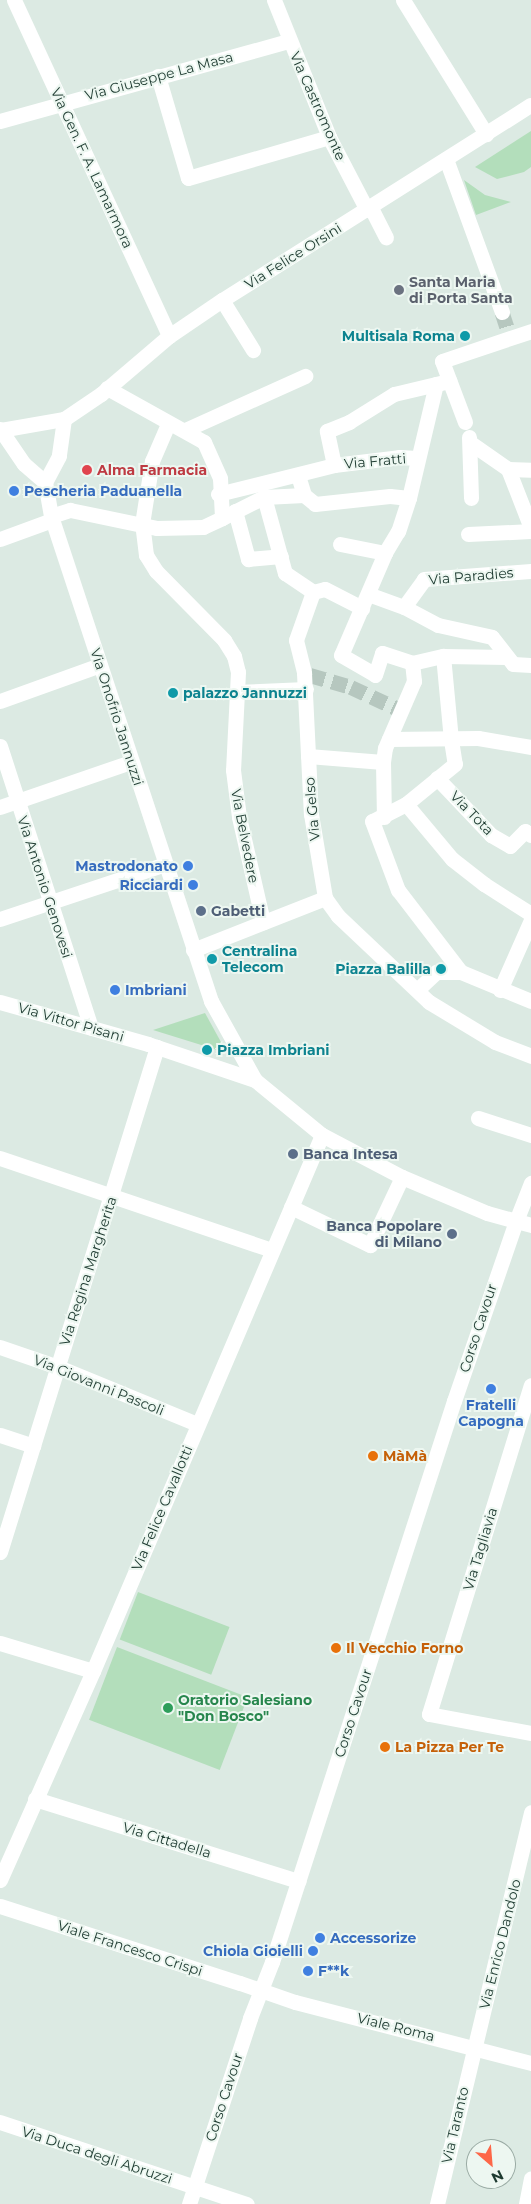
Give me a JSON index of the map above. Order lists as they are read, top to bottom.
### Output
{
  "streets": {
    "street": [
      "Via Giuseppe La Masa",
      "Via Castromonte",
      "Via Gen. F. A. Lamarmora",
      "Via Felice Orsini",
      "Via Fratti",
      "Via Paradies",
      "Via Onofrio Jannuzzi",
      "Via Gelso",
      "Via Tota",
      "Via Belvedere",
      "Via Antonio Genovesi",
      "Via Vittor Pisani",
      "Via Regina Margherita",
      "Corso Cavour",
      "Via Giovanni Pascoli",
      "Via Felice Cavallotti",
      "Via Tagliavia",
      "Via Cittadella",
      "Via Enrico Dandolo",
      "Viale Francesco Crispi",
      "Viale Roma",
      "Via Taranto",
      "Via Duca degli Abruzzi"
    ]
  },
  "crossings": [
    ["Via Giuseppe La Masa", "Via Castromonte"],
    ["Via Giuseppe La Masa", "Via Gen. F. A. Lamarmora"],
    ["Via Castromonte", "Via Felice Orsini"],
    ["Via Gen. F. A. Lamarmora", "Via Felice Orsini"],
    ["Via Antonio Genovesi", "Via Vittor Pisani"],
    ["Via Vittor Pisani", "Via Regina Margherita"],
    ["Via Regina Margherita", "Via Giovanni Pascoli"],
    ["Corso Cavour", "Via Cittadella"],
    ["Corso Cavour", "Viale Francesco Crispi"],
    ["Corso Cavour", "Viale Roma"],
    ["Corso Cavour", "Via Duca degli Abruzzi"],
    ["Via Giovanni Pascoli", "Via Felice Cavallotti"],
    ["Via Felice Cavallotti", "Via Cittadella"],
    ["Via Enrico Dandolo", "Viale Roma"],
    ["Via Enrico Dandolo", "Via Taranto"],
    ["Viale Francesco Crispi", "Viale Roma"],
    ["Viale Roma", "Via Taranto"]
  ],
  "places": [
    "Santa Maria di Porta Santa",
    "Multisala Roma",
    "Alma Farmacia",
    "Pescheria Paduanella",
    "palazzo Jannuzzi",
    "Mastrodonato",
    "Ricciardi",
    "Gabetti",
    "Centralina Telecom",
    "Piazza Balilla",
    "Imbriani",
    "Piazza Imbriani",
    "Banca Intesa",
    "Banca Popolare di Milano",
    "Fratelli Capogna",
    "MàMà",
    "Il Vecchio Forno",
    "Oratorio Salesiano \"Don Bosco\"",
    "La Pizza Per Te",
    "Accessorize",
    "Chiola Gioielli",
    "F**k"
  ],
  "north": "bottom right"
}
